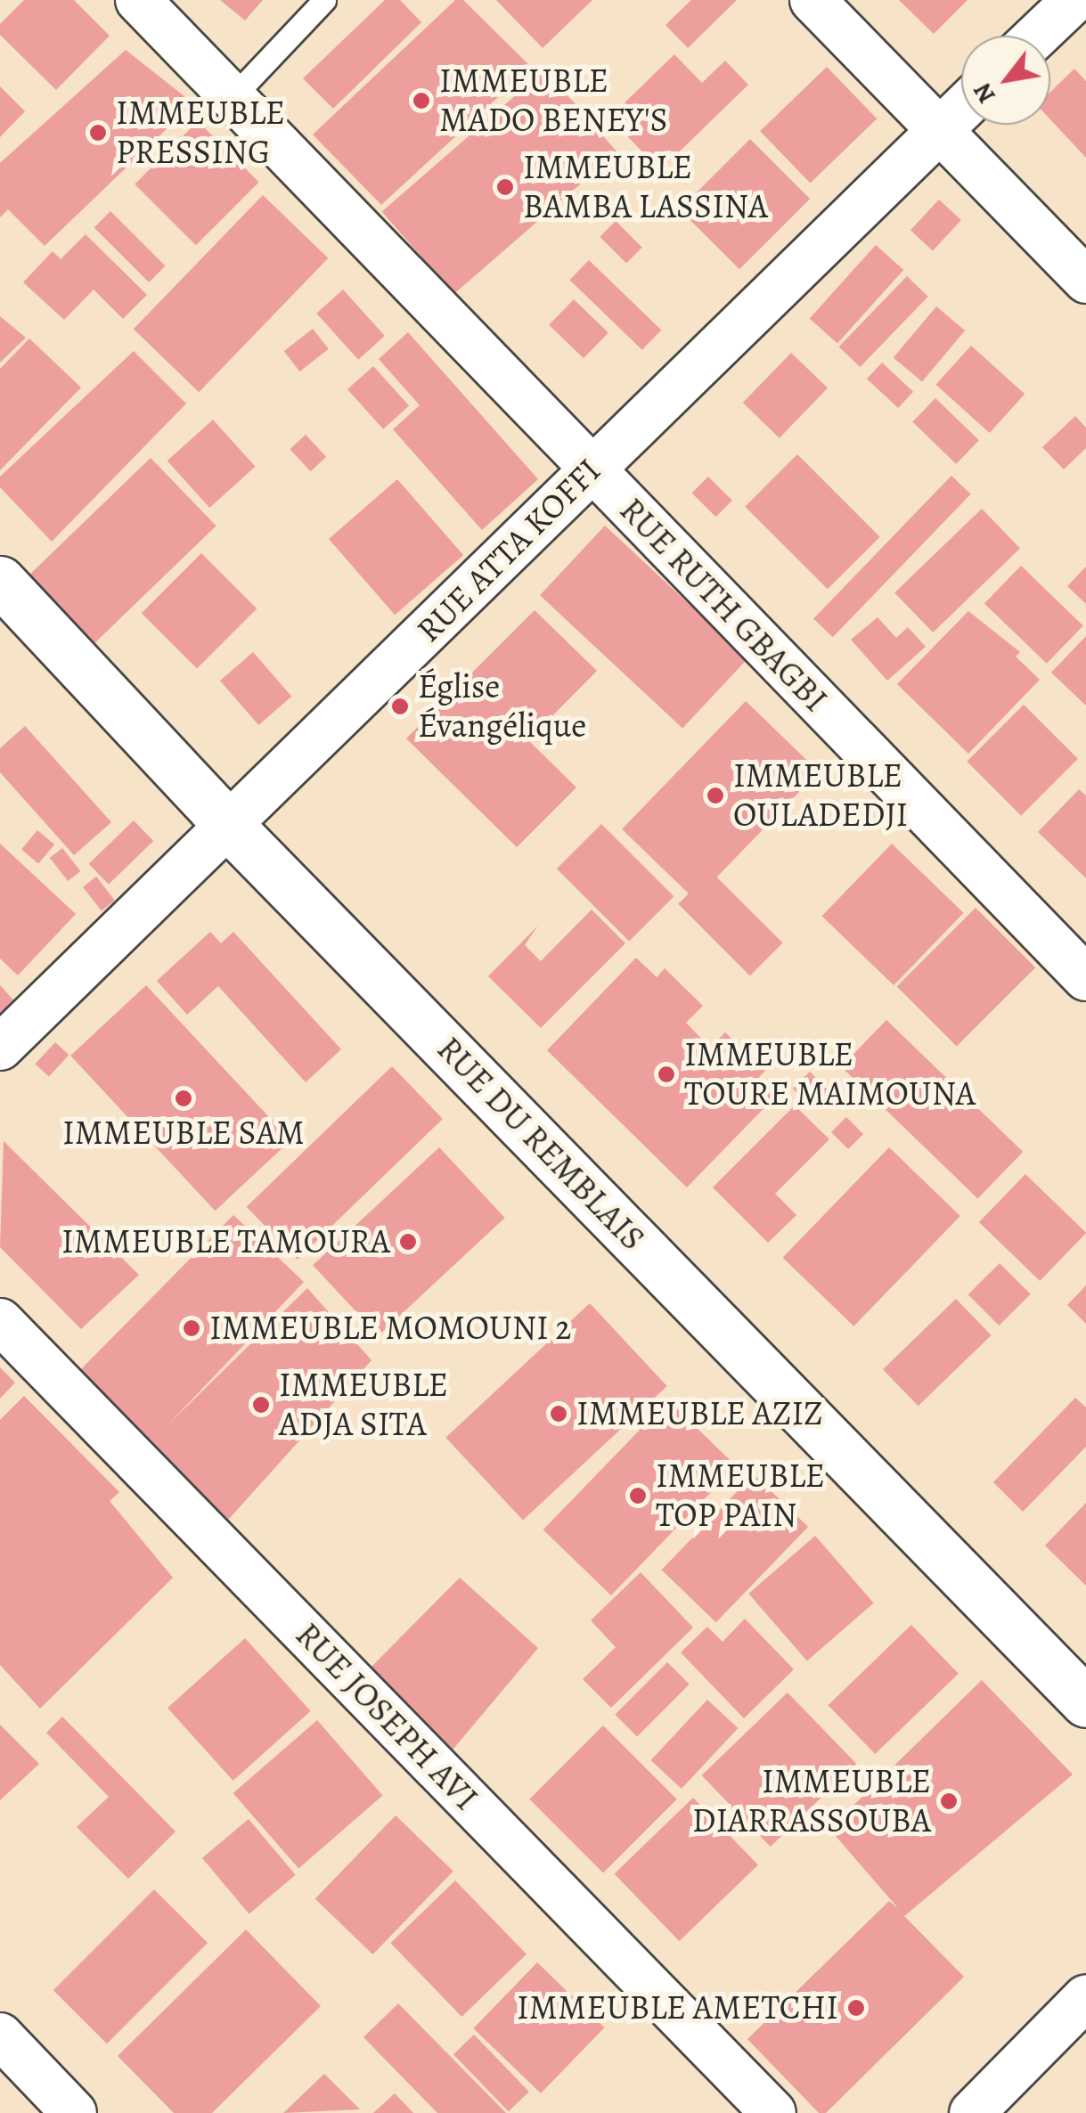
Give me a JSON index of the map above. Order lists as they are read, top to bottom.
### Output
{
  "streets": {
    "street": [
      "RUE ATTA KOFFI",
      "RUE RUTH GBAGBI",
      "RUE DU REMBLAIS",
      "RUE JOSEPH AVI"
    ]
  },
  "crossings": [
    ["RUE ATTA KOFFI", "RUE RUTH GBAGBI"],
    ["RUE ATTA KOFFI", "RUE DU REMBLAIS"]
  ],
  "places": [
    "IMMEUBLE MADO BENEY'S",
    "IMMEUBLE PRESSING",
    "IMMEUBLE BAMBA LASSINA",
    "Église Évangélique",
    "IMMEUBLE OULADEDJI",
    "IMMEUBLE TOURE MAIMOUNA",
    "IMMEUBLE SAM",
    "IMMEUBLE TAMOURA",
    "IMMEUBLE MOMOUNI 2",
    "IMMEUBLE ADJA SITA",
    "IMMEUBLE AZIZ",
    "IMMEUBLE TOP PAIN",
    "IMMEUBLE DIARRASSOUBA",
    "IMMEUBLE AMETCHI"
  ],
  "north": "bottom left"
}
